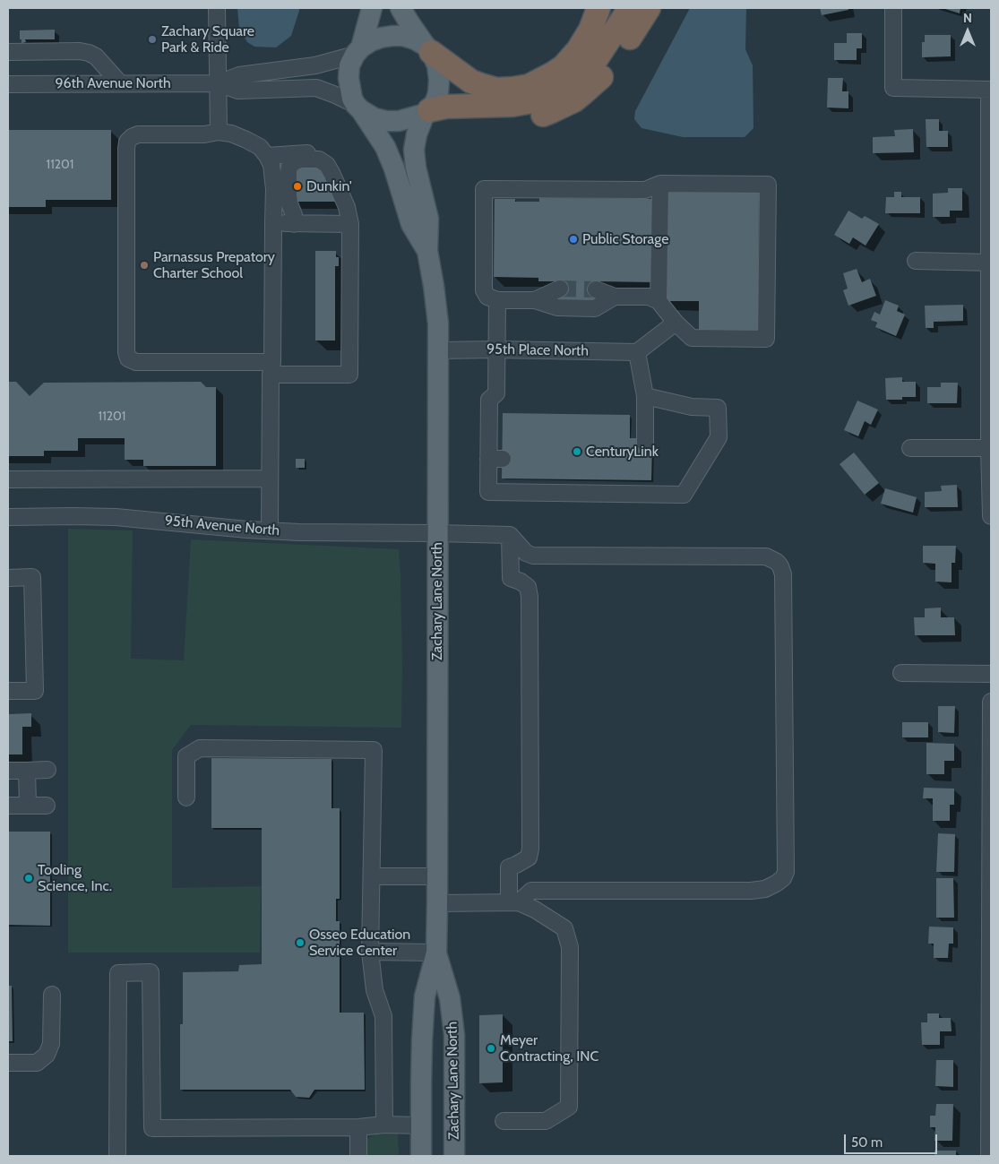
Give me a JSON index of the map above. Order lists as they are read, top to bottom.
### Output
{
  "streets": {
    "main road": ["Zachary Lane North"],
    "street": ["96th Avenue North", "95th Place North", "95th Avenue North"]
  },
  "crossings": [
    ["96th Avenue North", "Zachary Lane North"],
    ["95th Place North", "Zachary Lane North"],
    ["95th Avenue North", "Zachary Lane North"]
  ],
  "places": [
    "Zachary Square Park & Ride",
    "Dunkin'",
    "Public Storage",
    "Parnassus Prepatory Charter School",
    "CenturyLink",
    "Tooling Science, Inc.",
    "Osseo Education Service Center",
    "Meyer Contracting, INC"
  ],
  "house_numbers": ["11201", "11201"],
  "scale_bar": "50 m",
  "north": "top"
}
